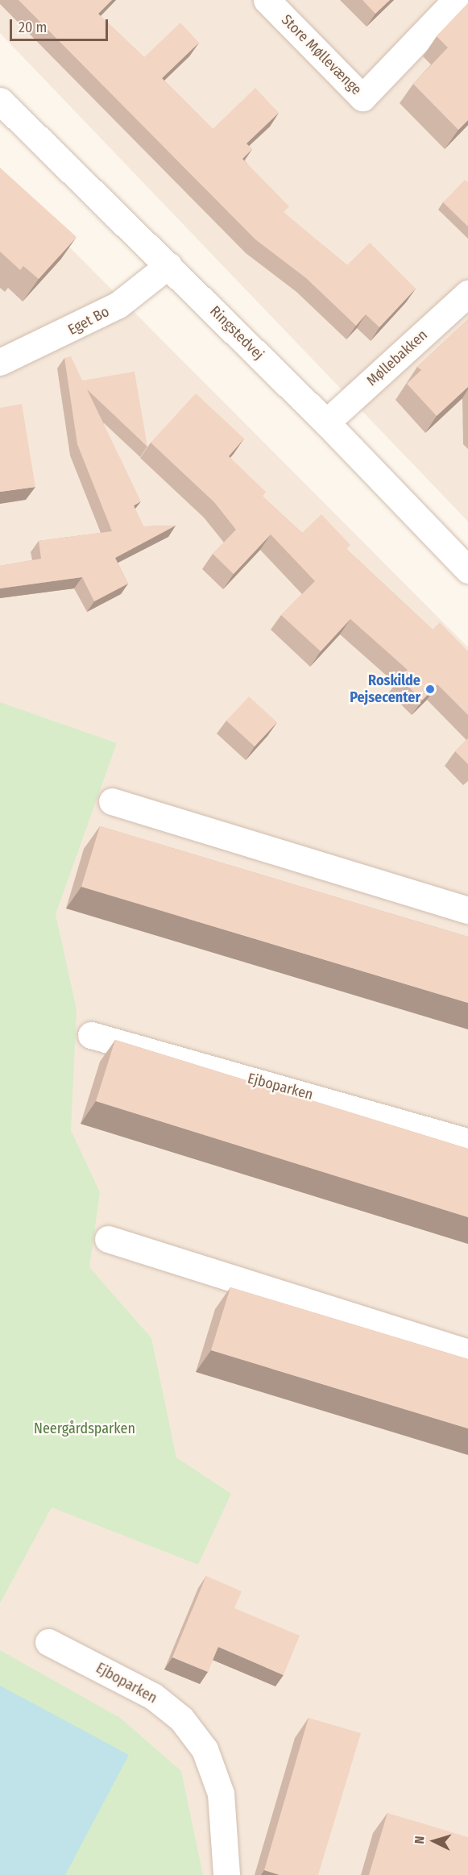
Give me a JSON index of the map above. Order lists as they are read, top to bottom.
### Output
{
  "streets": {
    "street": [
      "Store Møllevænge",
      "Eget Bo",
      "Ringstedvej",
      "Møllebakken",
      "Ejboparken"
    ]
  },
  "crossings": [
    ["Eget Bo", "Ringstedvej"],
    ["Ringstedvej", "Møllebakken"]
  ],
  "parks": ["Neergårdsparken"],
  "places": ["Roskilde Pejsecenter"],
  "scale_bar": "20 m",
  "north": "left"
}
